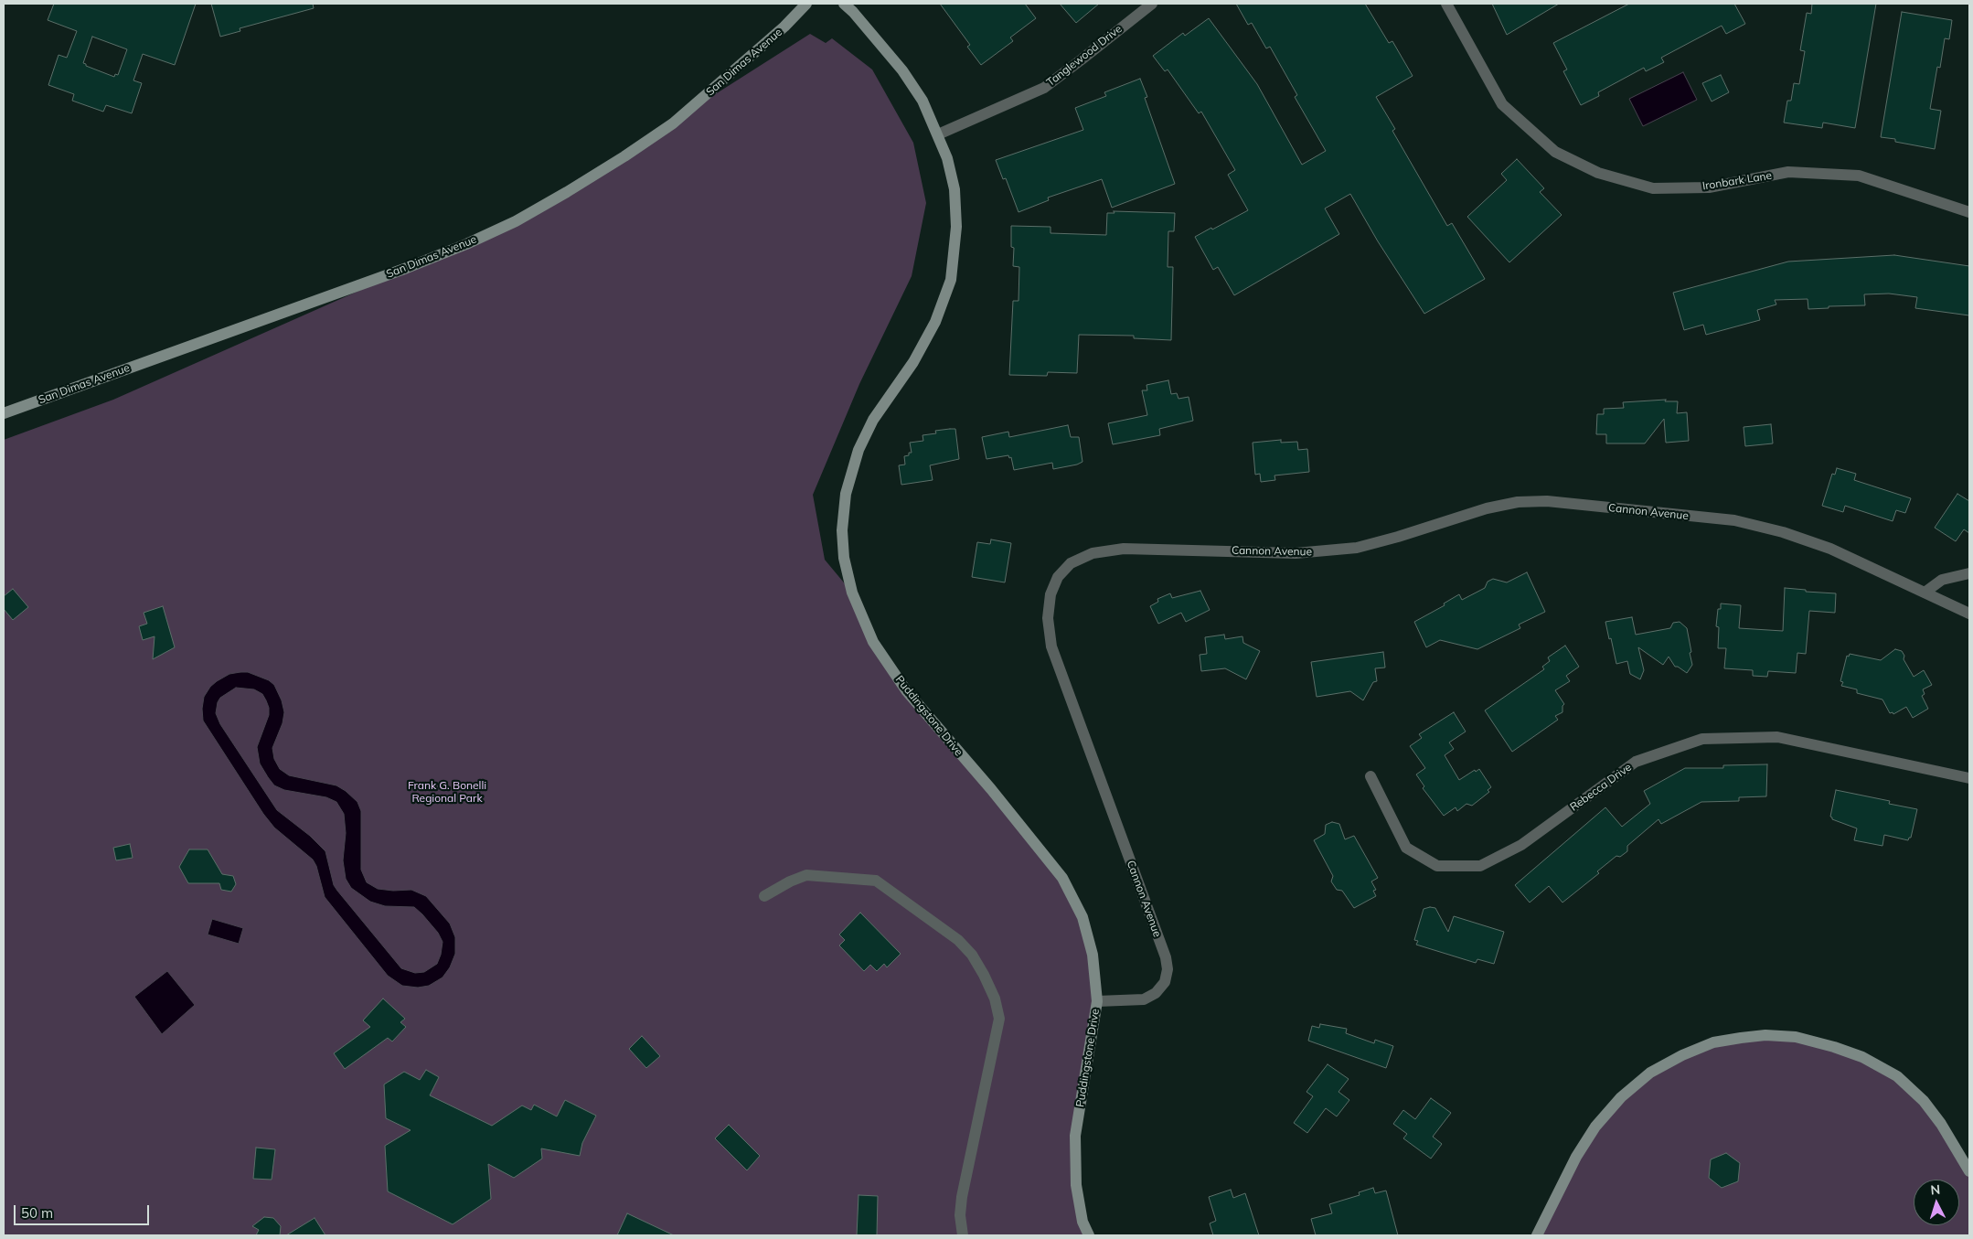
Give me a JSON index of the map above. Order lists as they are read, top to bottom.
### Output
{
  "streets": {
    "street": [
      "Tanglewood Drive",
      "San Dimas Avenue",
      "Ironbark Lane",
      "Cannon Avenue",
      "Puddingstone Drive",
      "Rebecca Drive"
    ]
  },
  "crossings": [
    ["Tanglewood Drive", "Puddingstone Drive"],
    ["Cannon Avenue", "Puddingstone Drive"]
  ],
  "parks": ["Frank G. Bonelli Regional Park"],
  "scale_bar": "50 m",
  "north": "top"
}
